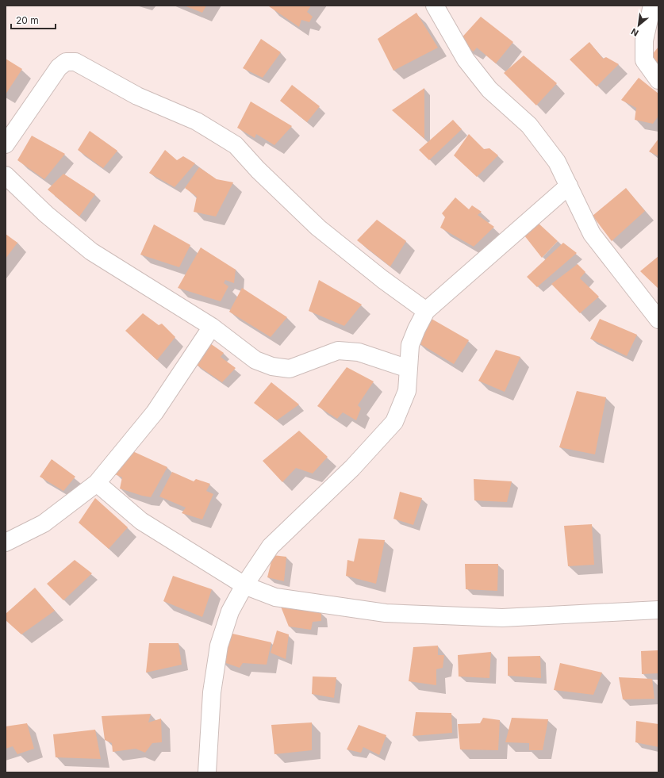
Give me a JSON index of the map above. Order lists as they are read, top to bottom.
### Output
{
  "scale_bar": "20 m",
  "north": "bottom left"
}
